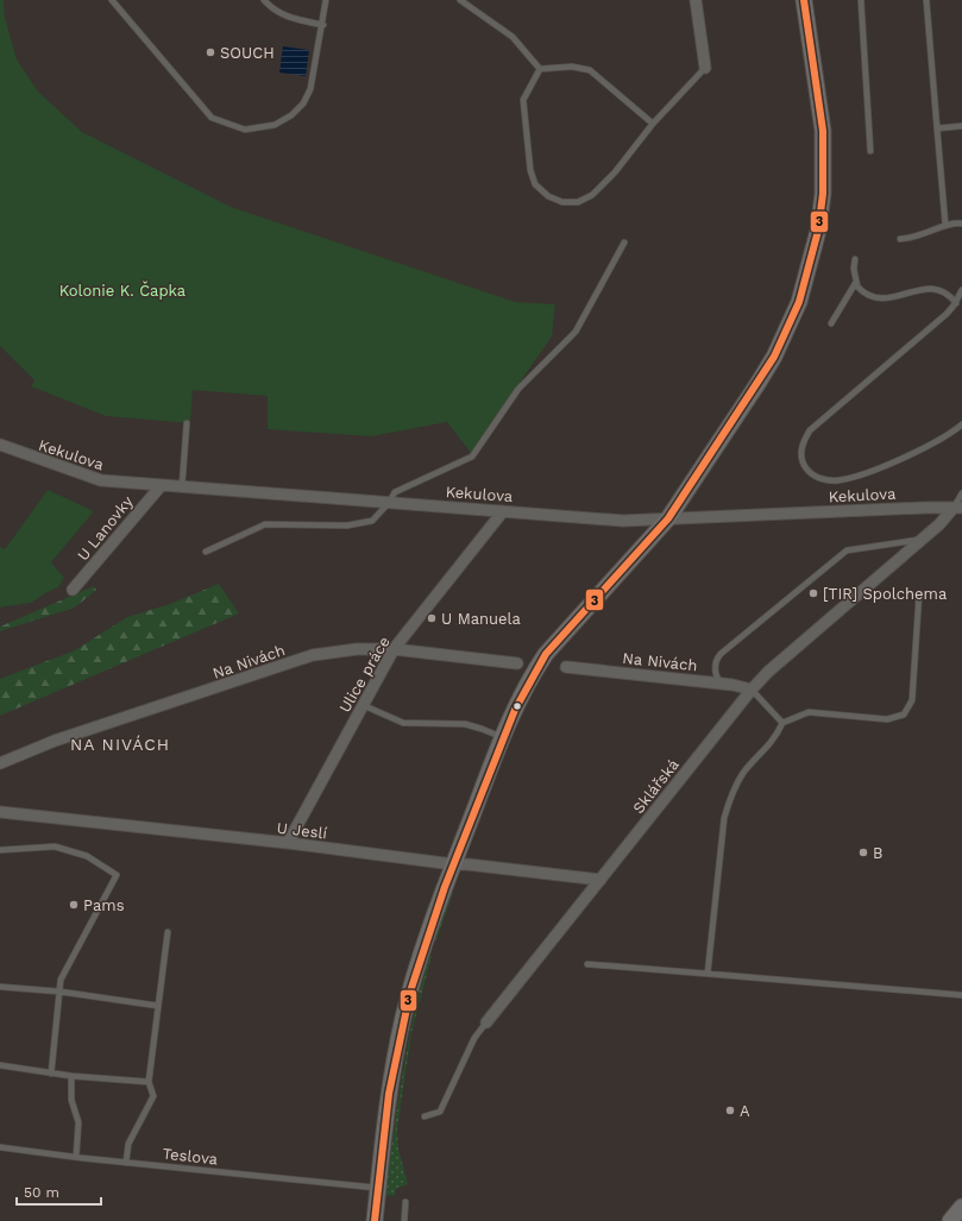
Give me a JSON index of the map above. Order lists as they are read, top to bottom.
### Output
{
  "streets": {
    "street": [
      "Kekulova",
      "U Lanovky",
      "Na Nivách",
      "Ulice práce",
      "Sklářská",
      "U Jeslí"
    ],
    "lane": ["Teslova"]
  },
  "crossings": [
    ["Kekulova", "U Lanovky"],
    ["Kekulova", "Ulice práce"],
    ["Kekulova", "Sklářská"],
    ["Na Nivách", "Ulice práce"],
    ["Na Nivách", "Sklářská"],
    ["Ulice práce", "U Jeslí"],
    ["Sklářská", "U Jeslí"]
  ],
  "districts": ["NA NIVÁCH"],
  "parks": ["Kolonie K. Čapka"],
  "places": [
    "SOUCH",
    "[TIR] Spolchema",
    "U Manuela",
    "B",
    "Pams",
    "A"
  ],
  "lines": ["transit line 3"],
  "scale_bar": "50 m"
}
